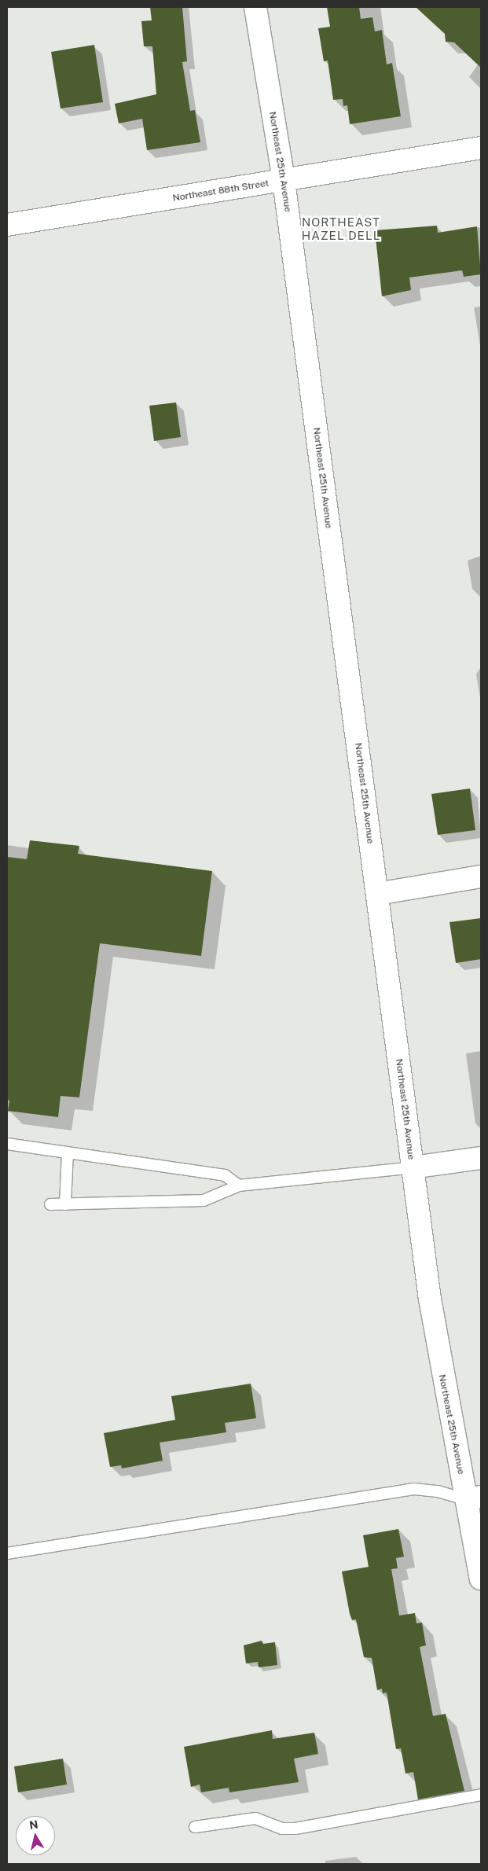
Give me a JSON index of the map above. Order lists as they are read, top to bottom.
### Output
{
  "streets": {
    "street": ["Northeast 25th Avenue", "Northeast 88th Street"]
  },
  "crossings": [
    ["Northeast 25th Avenue", "Northeast 88th Street"]
  ],
  "districts": ["NORTHEAST HAZEL DELL"],
  "north": "top"
}
